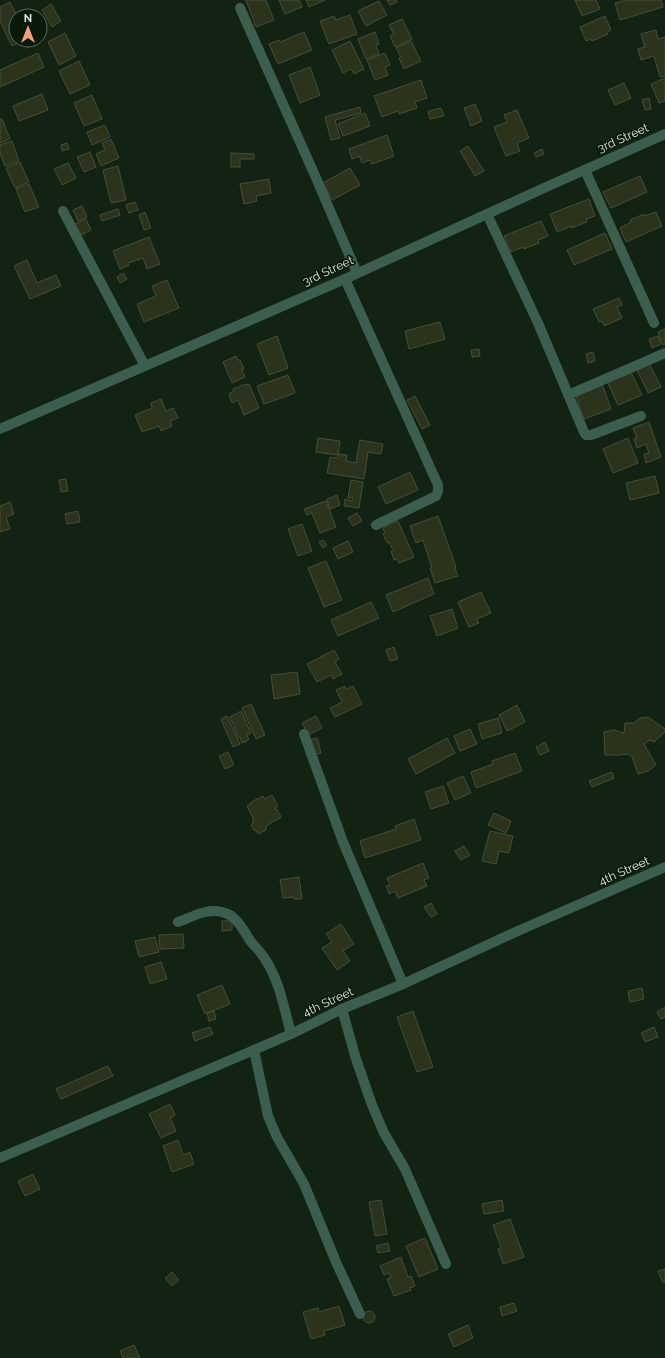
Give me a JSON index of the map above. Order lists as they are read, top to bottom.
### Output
{
  "streets": {
    "street": ["3rd Street", "4th Street"]
  },
  "north": "top"
}
